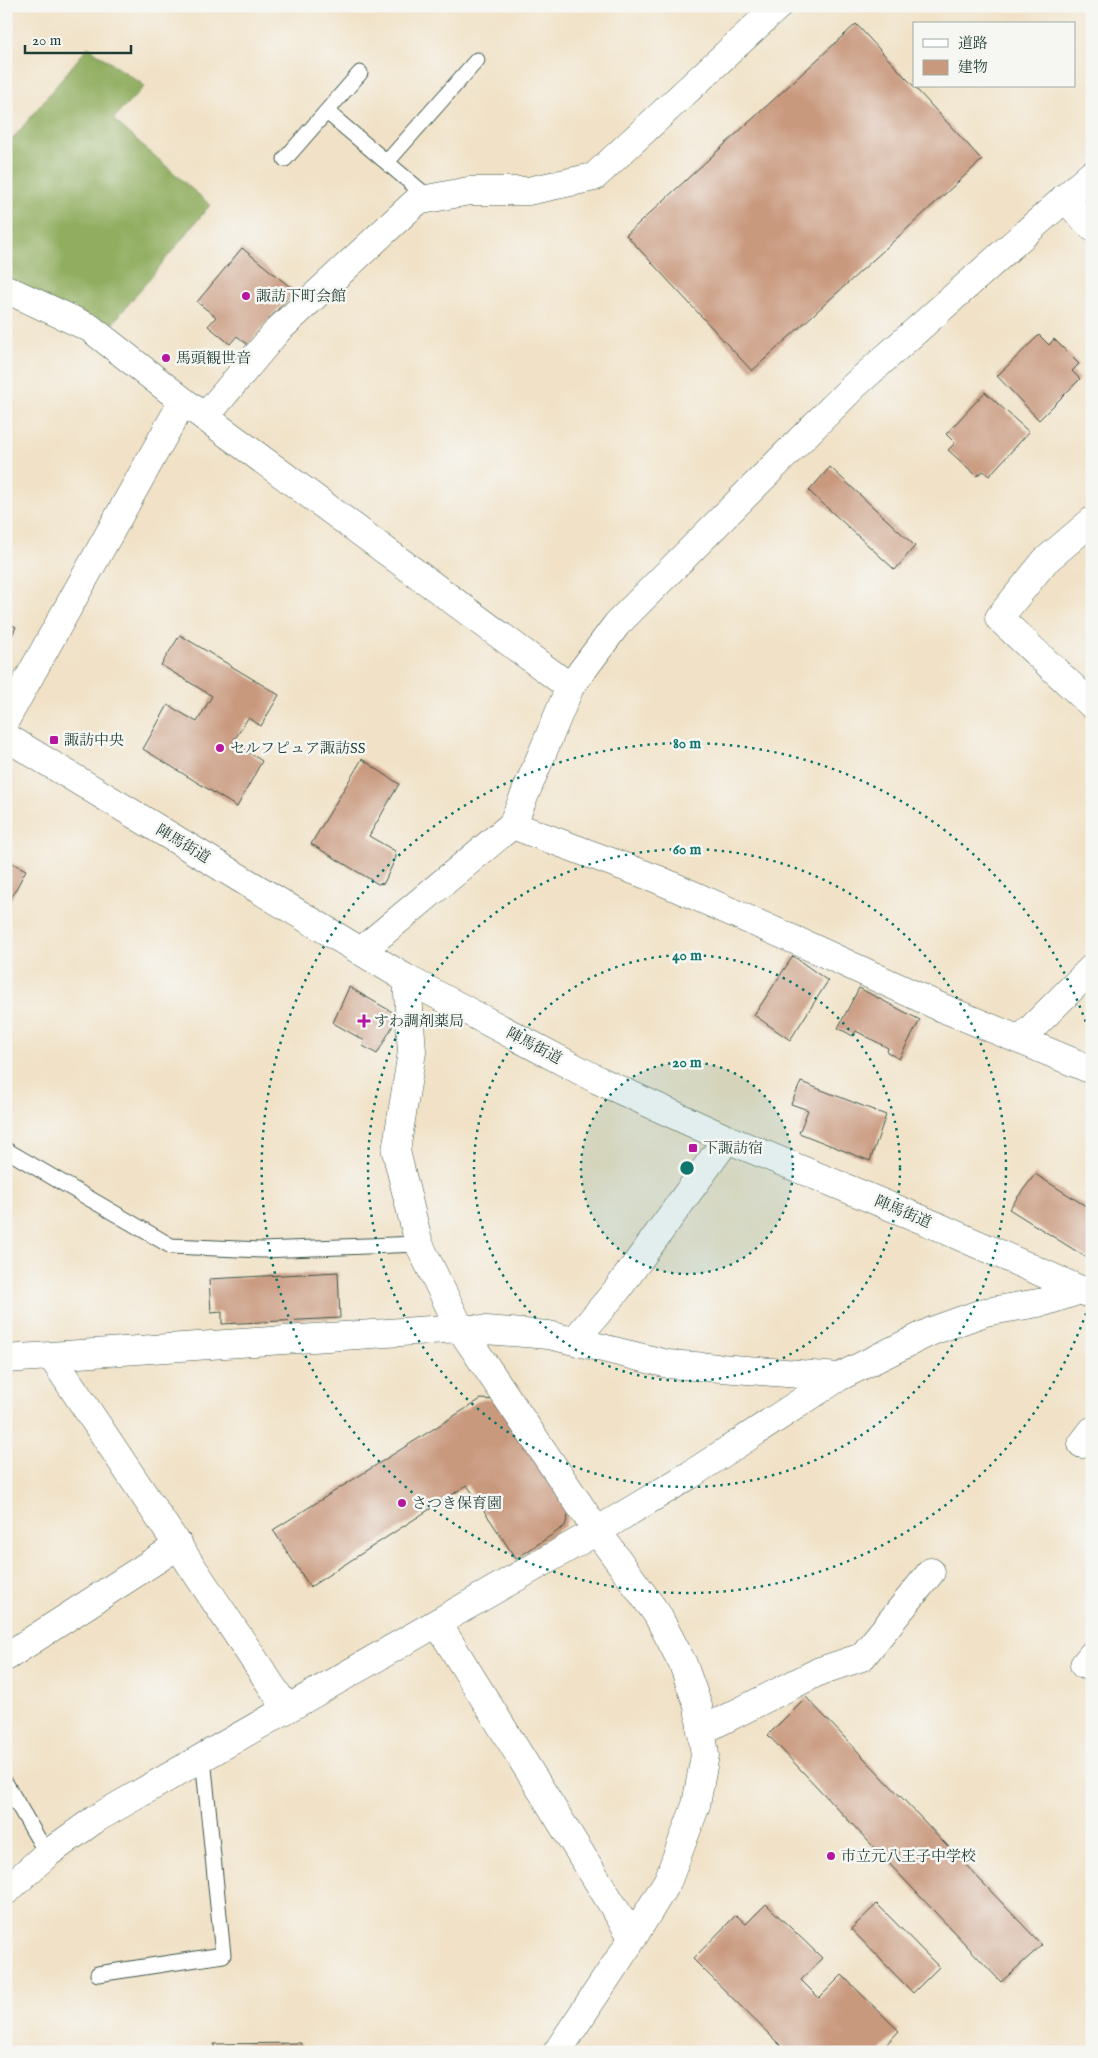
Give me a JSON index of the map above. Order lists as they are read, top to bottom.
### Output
{
  "streets": {
    "street": ["陣馬街道"]
  },
  "places": {
    "other": [
      "諏訪下町会館",
      "馬頭観世音",
      "セルフピュア諏訪SS",
      "さつき保育園",
      "市立元八王子中学校"
    ],
    "transit": ["諏訪中央", "下諏訪宿"],
    "health": ["すわ調剤薬局"]
  },
  "legend": ["道路", "建物"],
  "scale_bar": "20 m",
  "rings": [
    "80 m",
    "60 m",
    "40 m",
    "20 m"
  ]
}
